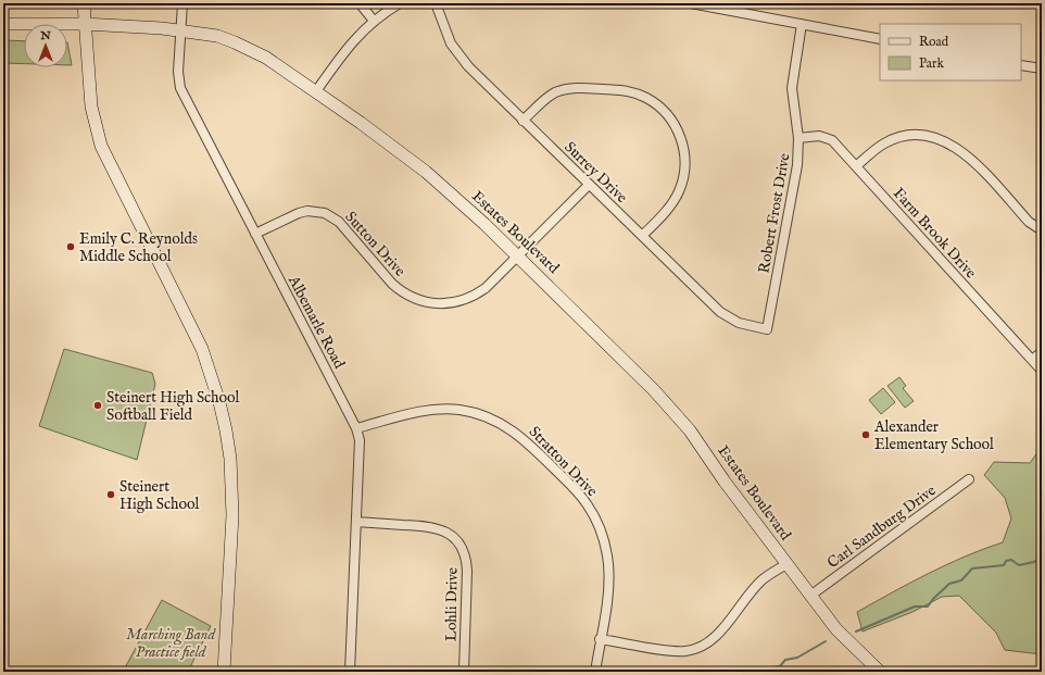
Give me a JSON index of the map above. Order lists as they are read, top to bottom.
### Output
{
  "streets": {
    "street": [
      "Surrey Drive",
      "Robert Frost Drive",
      "Estates Boulevard",
      "Farm Brook Drive",
      "Sutton Drive",
      "Albemarle Road",
      "Stratton Drive",
      "Carl Sandburg Drive",
      "Lohli Drive"
    ]
  },
  "crossings": [
    ["Surrey Drive", "Robert Frost Drive"],
    ["Surrey Drive", "Sutton Drive"],
    ["Robert Frost Drive", "Farm Brook Drive"],
    ["Estates Boulevard", "Sutton Drive"],
    ["Estates Boulevard", "Albemarle Road"],
    ["Estates Boulevard", "Carl Sandburg Drive"],
    ["Sutton Drive", "Albemarle Road"],
    ["Albemarle Road", "Stratton Drive"],
    ["Albemarle Road", "Lohli Drive"]
  ],
  "parks": ["Marching Band Practice field"],
  "places": [
    "Emily C. Reynolds Middle School",
    "Steinert High School Softball Field",
    "Alexander Elementary School",
    "Steinert High School"
  ],
  "legend": ["Road", "Park"],
  "north": "top"
}
